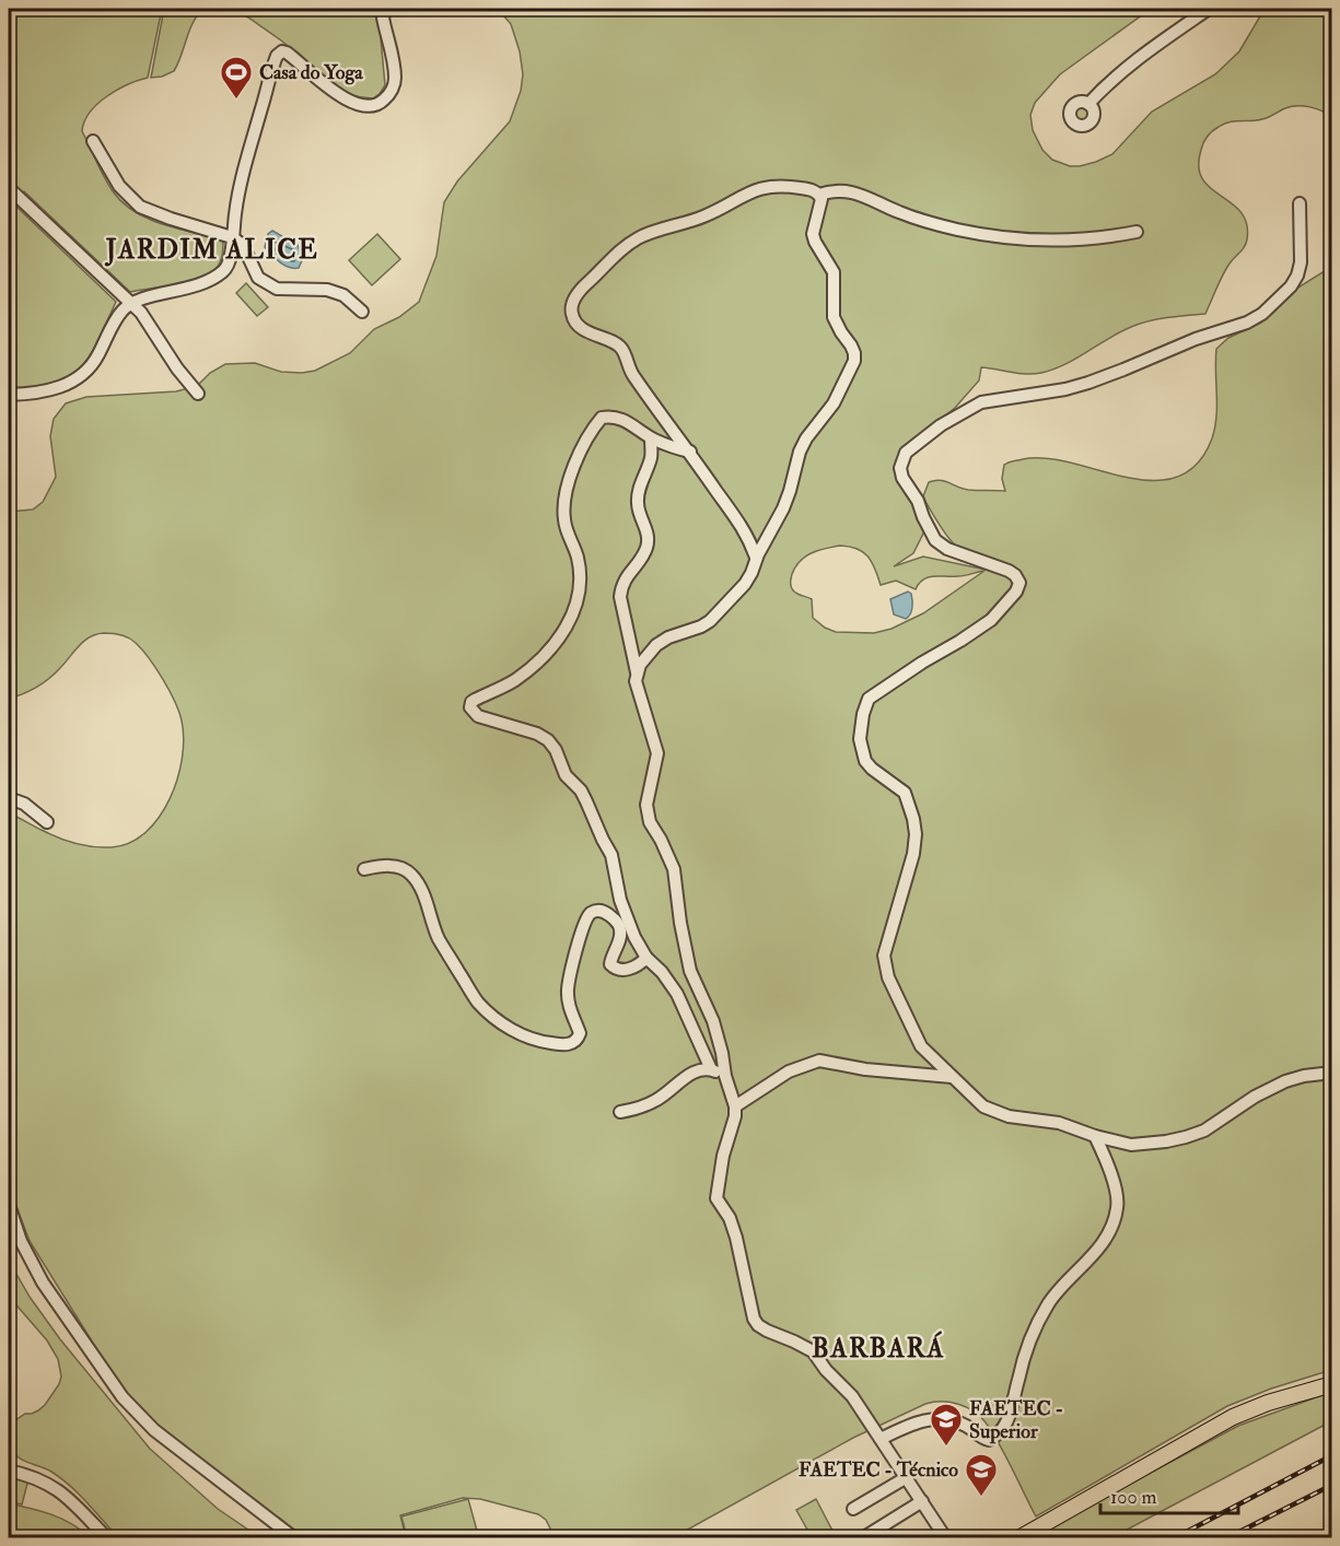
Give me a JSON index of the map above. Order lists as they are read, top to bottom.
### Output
{
  "districts": ["JARDIM ALICE", "BARBARÁ"],
  "places": {
    "sports": ["Casa do Yoga"],
    "school or university": ["FAETEC - Superior", "FAETEC - Técnico"]
  },
  "scale_bar": "100 m"
}
